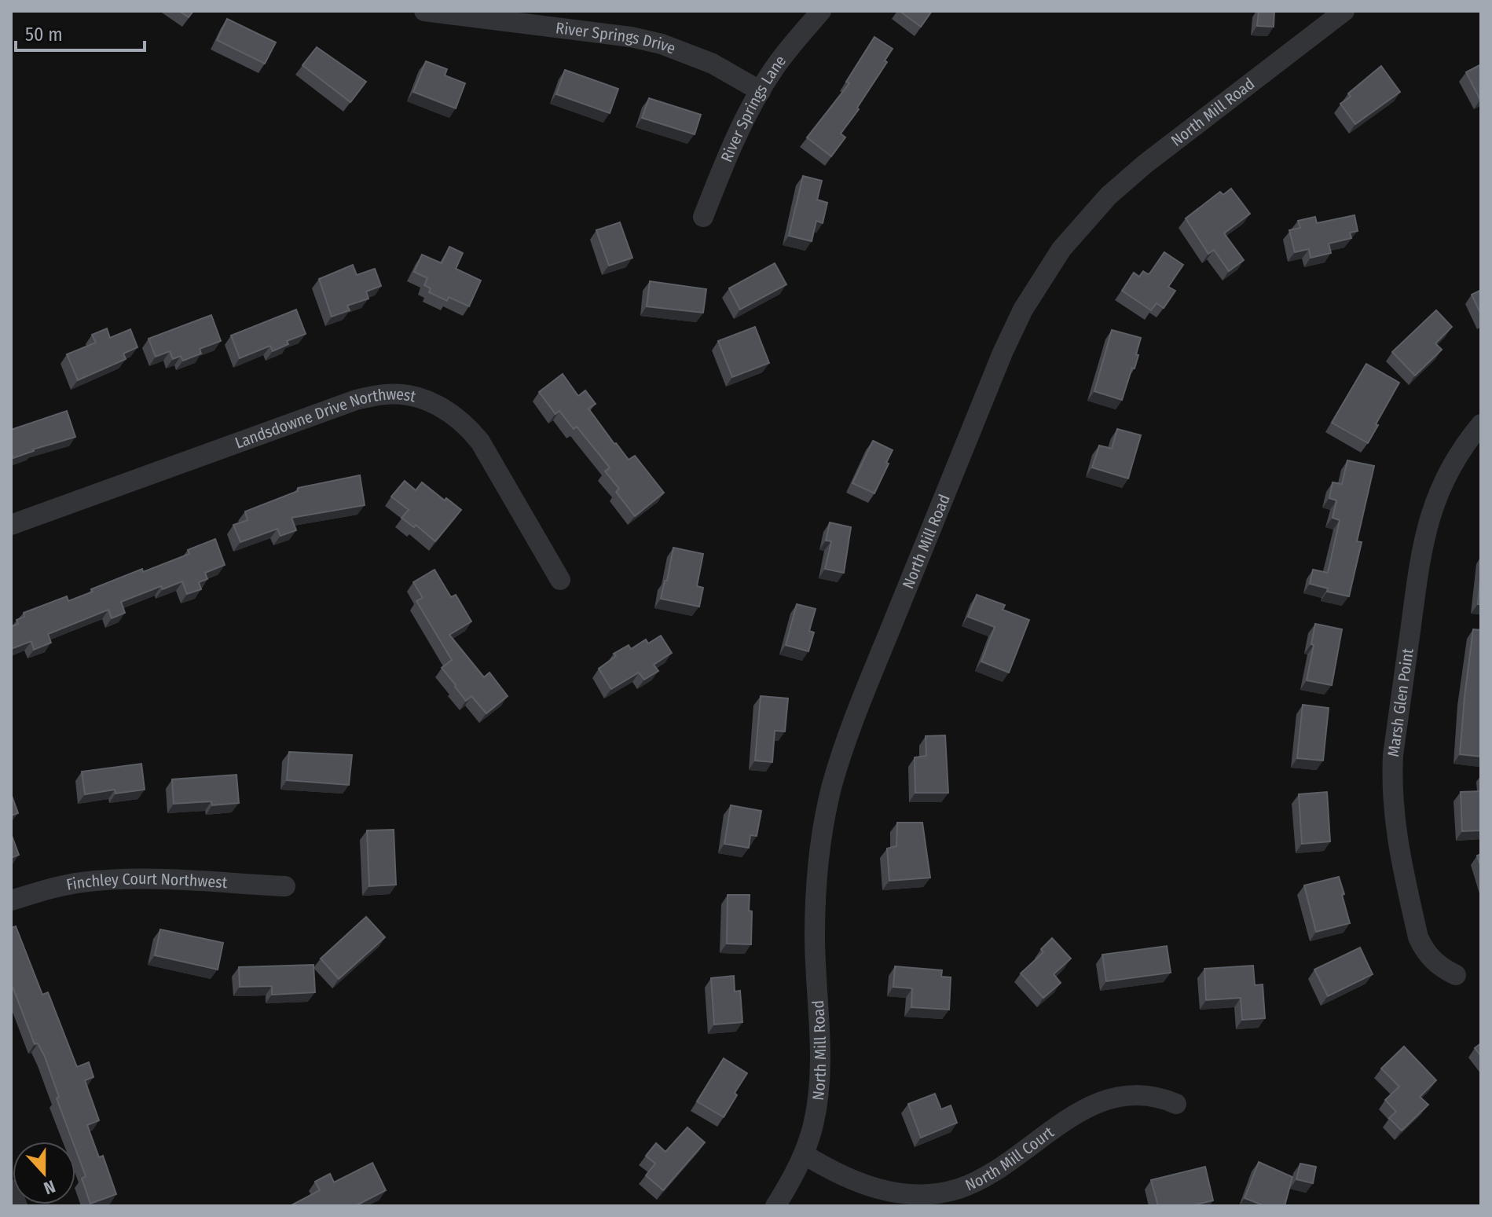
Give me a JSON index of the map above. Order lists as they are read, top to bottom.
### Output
{
  "streets": {
    "street": [
      "River Springs Drive",
      "River Springs Lane",
      "North Mill Road",
      "Landsdowne Drive Northwest",
      "Marsh Glen Point",
      "Finchley Court Northwest",
      "North Mill Court"
    ]
  },
  "crossings": [
    ["River Springs Drive", "River Springs Lane"],
    ["North Mill Road", "North Mill Court"]
  ],
  "scale_bar": "50 m",
  "north": "bottom"
}
